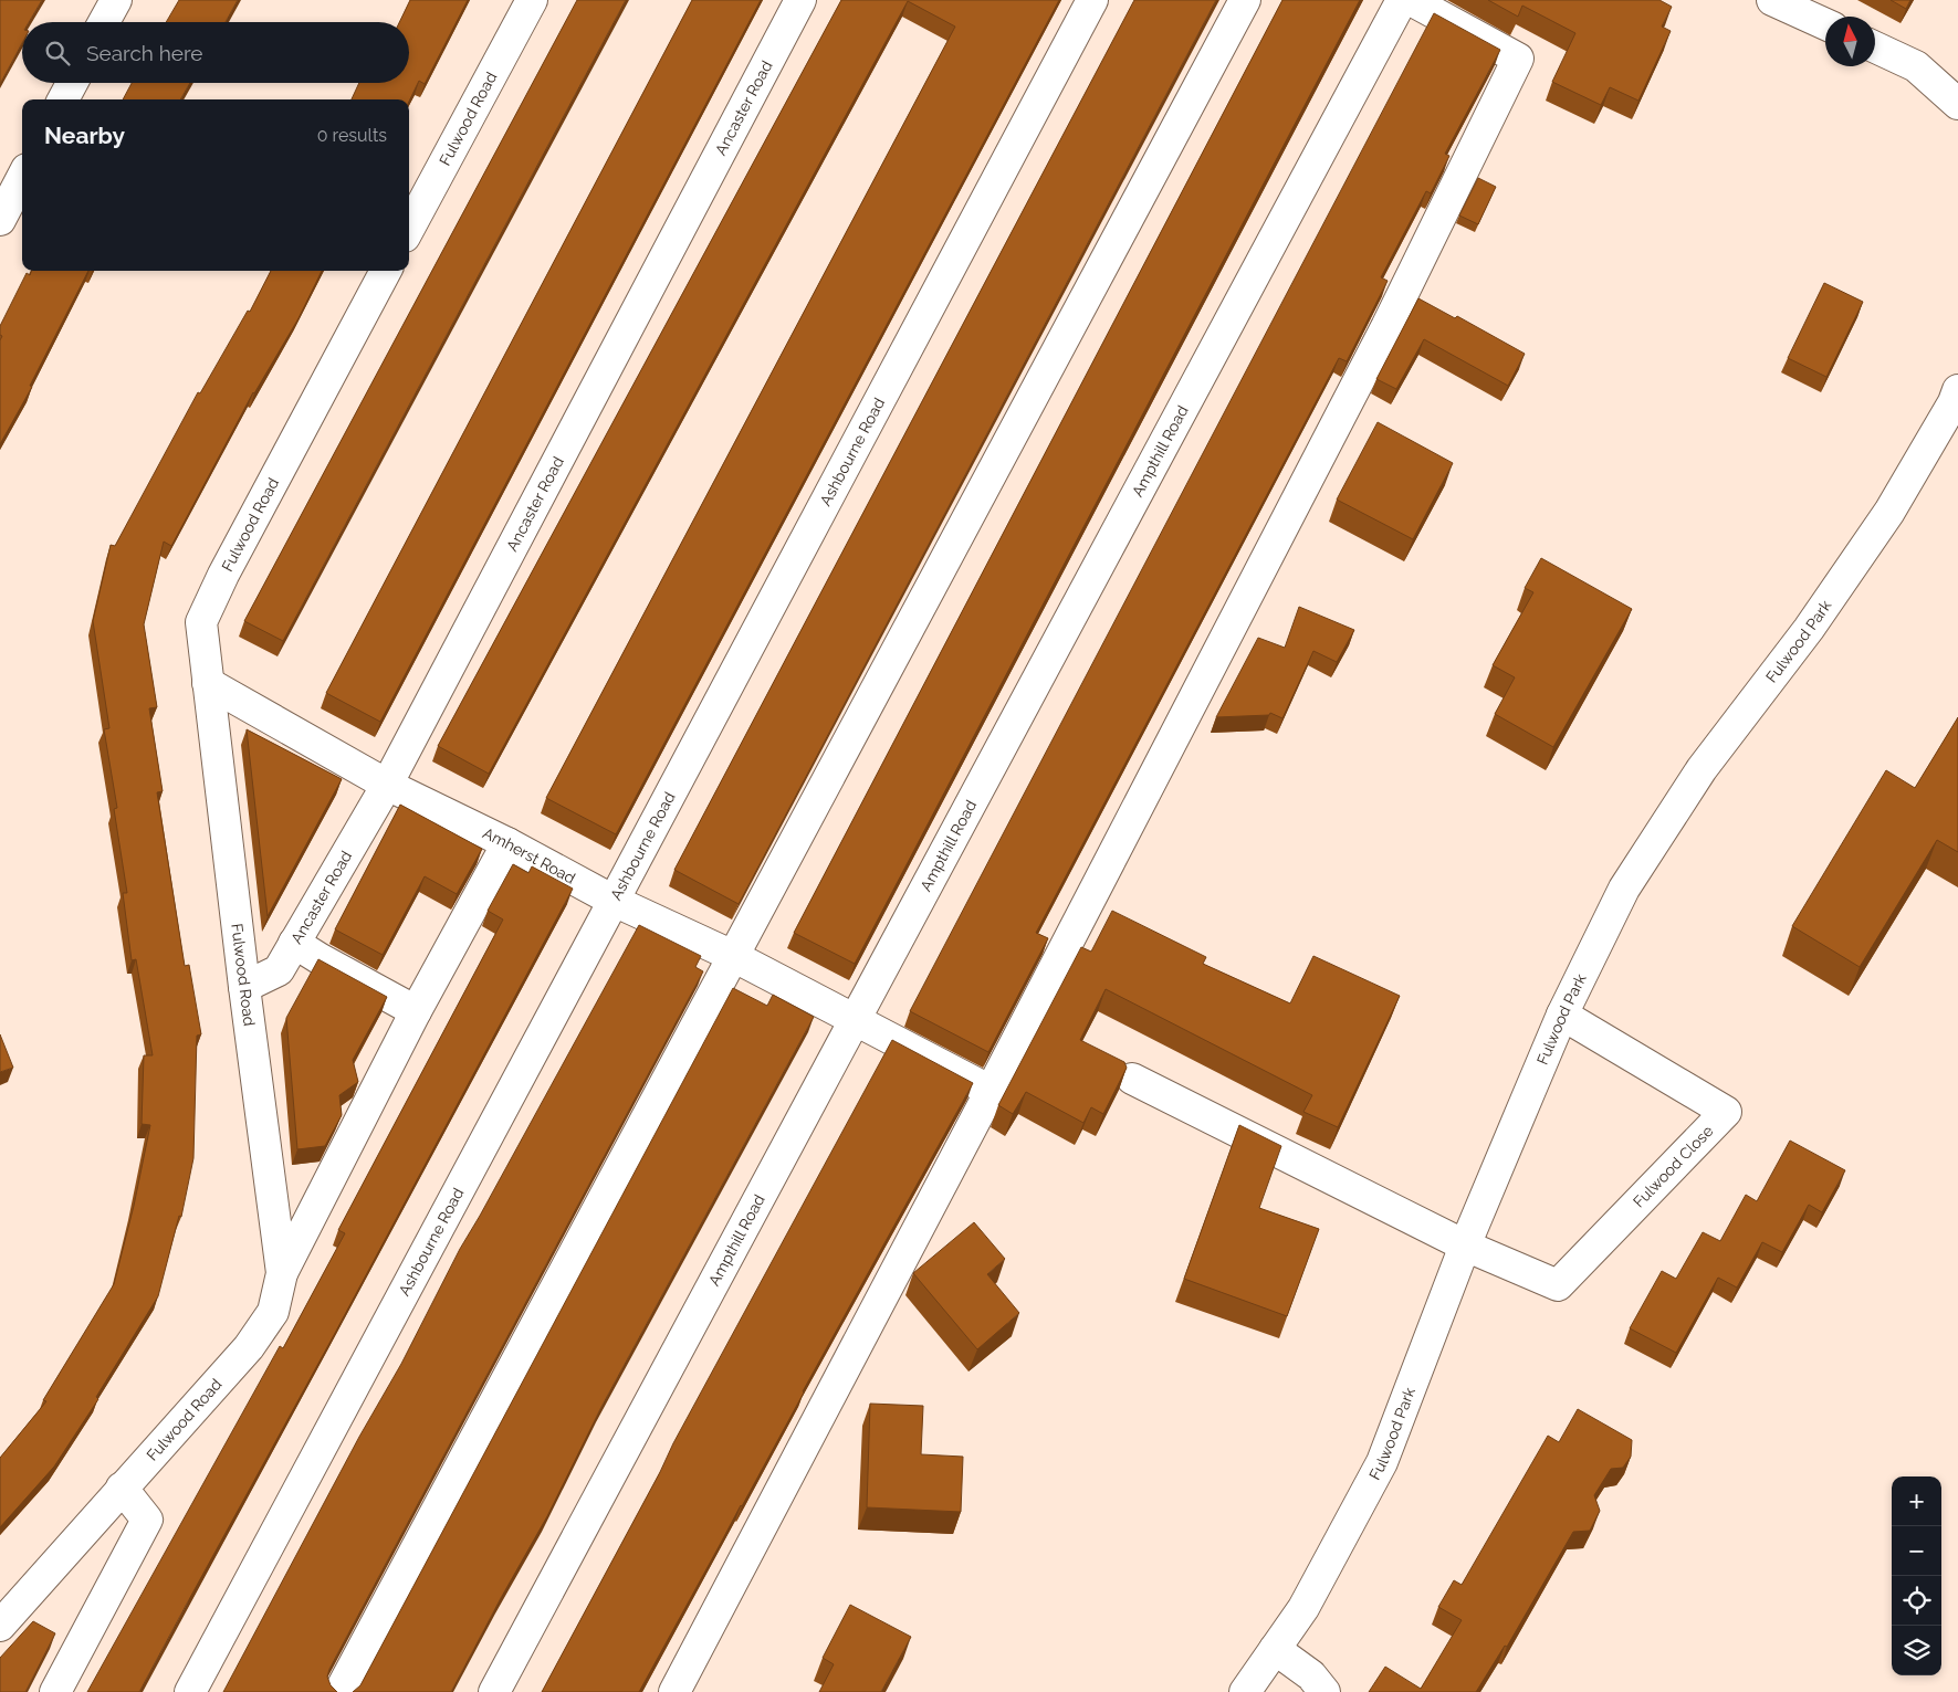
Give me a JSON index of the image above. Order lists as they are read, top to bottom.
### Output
{
  "streets": {
    "street": [
      "Ancaster Road",
      "Fulwood Road",
      "Ashbourne Road",
      "Ampthill Road",
      "Fulwood Park",
      "Amherst Road",
      "Fulwood Close"
    ]
  },
  "crossings": [
    ["Ancaster Road", "Fulwood Road"],
    ["Ancaster Road", "Amherst Road"],
    ["Fulwood Road", "Amherst Road"],
    ["Ashbourne Road", "Amherst Road"],
    ["Ampthill Road", "Amherst Road"],
    ["Fulwood Park", "Fulwood Close"]
  ],
  "north": "top",
  "page": {
    "search": "Search here",
    "heading": ["Nearby", "0 results"],
    "map_buttons": ["+", "−"]
  }
}
